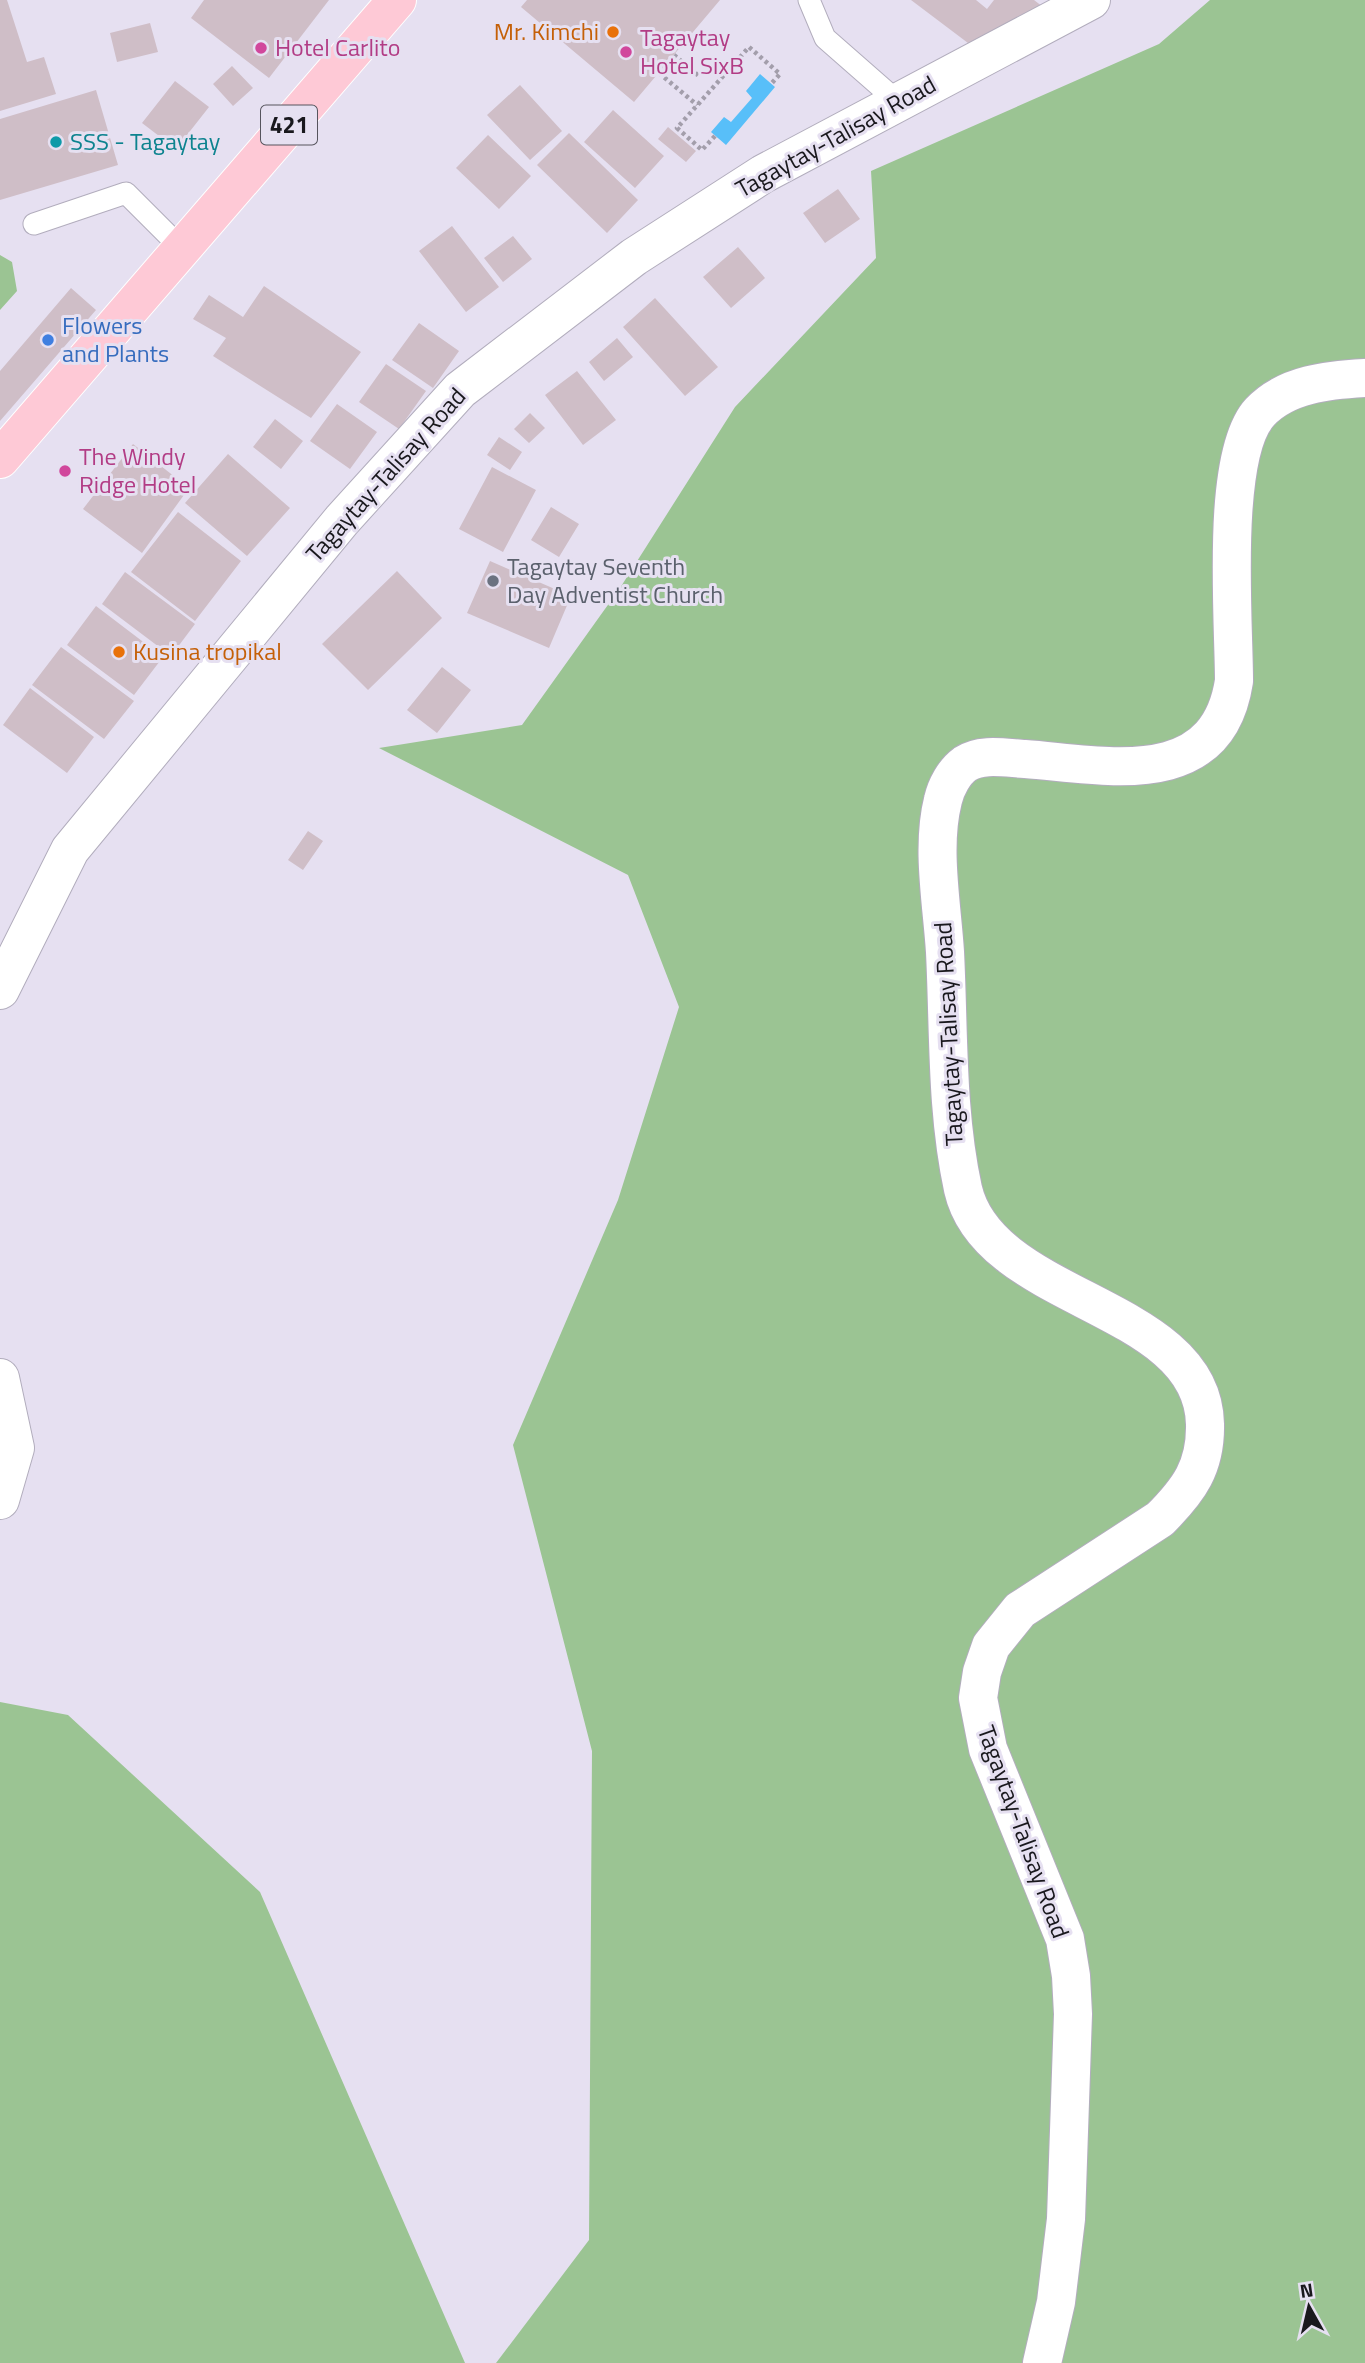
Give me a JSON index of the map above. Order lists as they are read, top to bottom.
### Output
{
  "streets": {
    "main road": ["421", "Tagaytay-Talisay Road"]
  },
  "places": [
    "Mr. Kimchi",
    "Hotel Carlito",
    "Tagaytay Hotel SixB",
    "SSS - Tagaytay",
    "Flowers and Plants",
    "The Windy Ridge Hotel",
    "Tagaytay Seventh Day Adventist Church",
    "Kusina tropikal"
  ],
  "north": "top"
}
